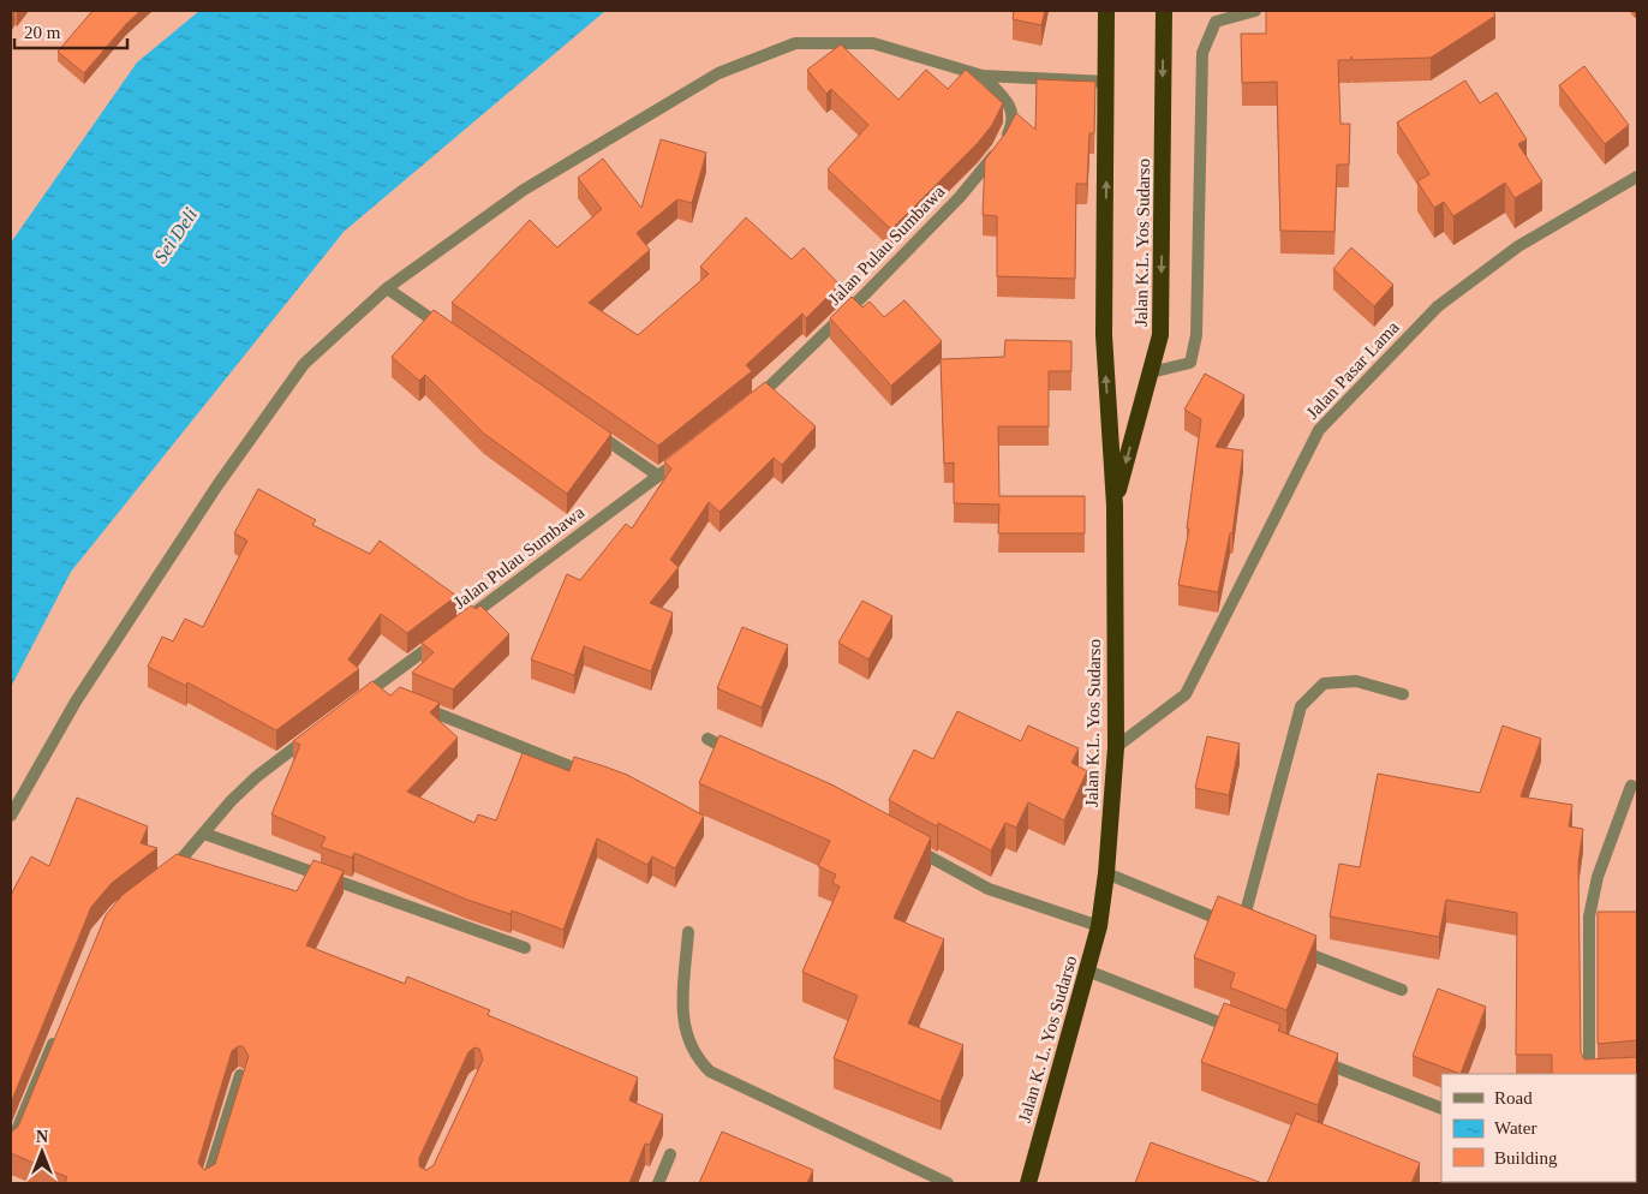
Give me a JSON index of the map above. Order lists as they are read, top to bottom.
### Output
{
  "streets": {
    "highway": ["Jalan K.L. Yos Sudarso", "Jalan K. L. Yos Sudarso"],
    "street": ["Jalan Pulau Sumbawa", "Jalan Pasar Lama"]
  },
  "crossings": [
    ["Jalan K.L. Yos Sudarso", "Jalan Pasar Lama"],
    ["Jalan K.L. Yos Sudarso", "Jalan K. L. Yos Sudarso"]
  ],
  "water": ["Sei Deli"],
  "legend": ["Road", "Water", "Building"],
  "scale_bar": "20 m",
  "north": "top"
}
